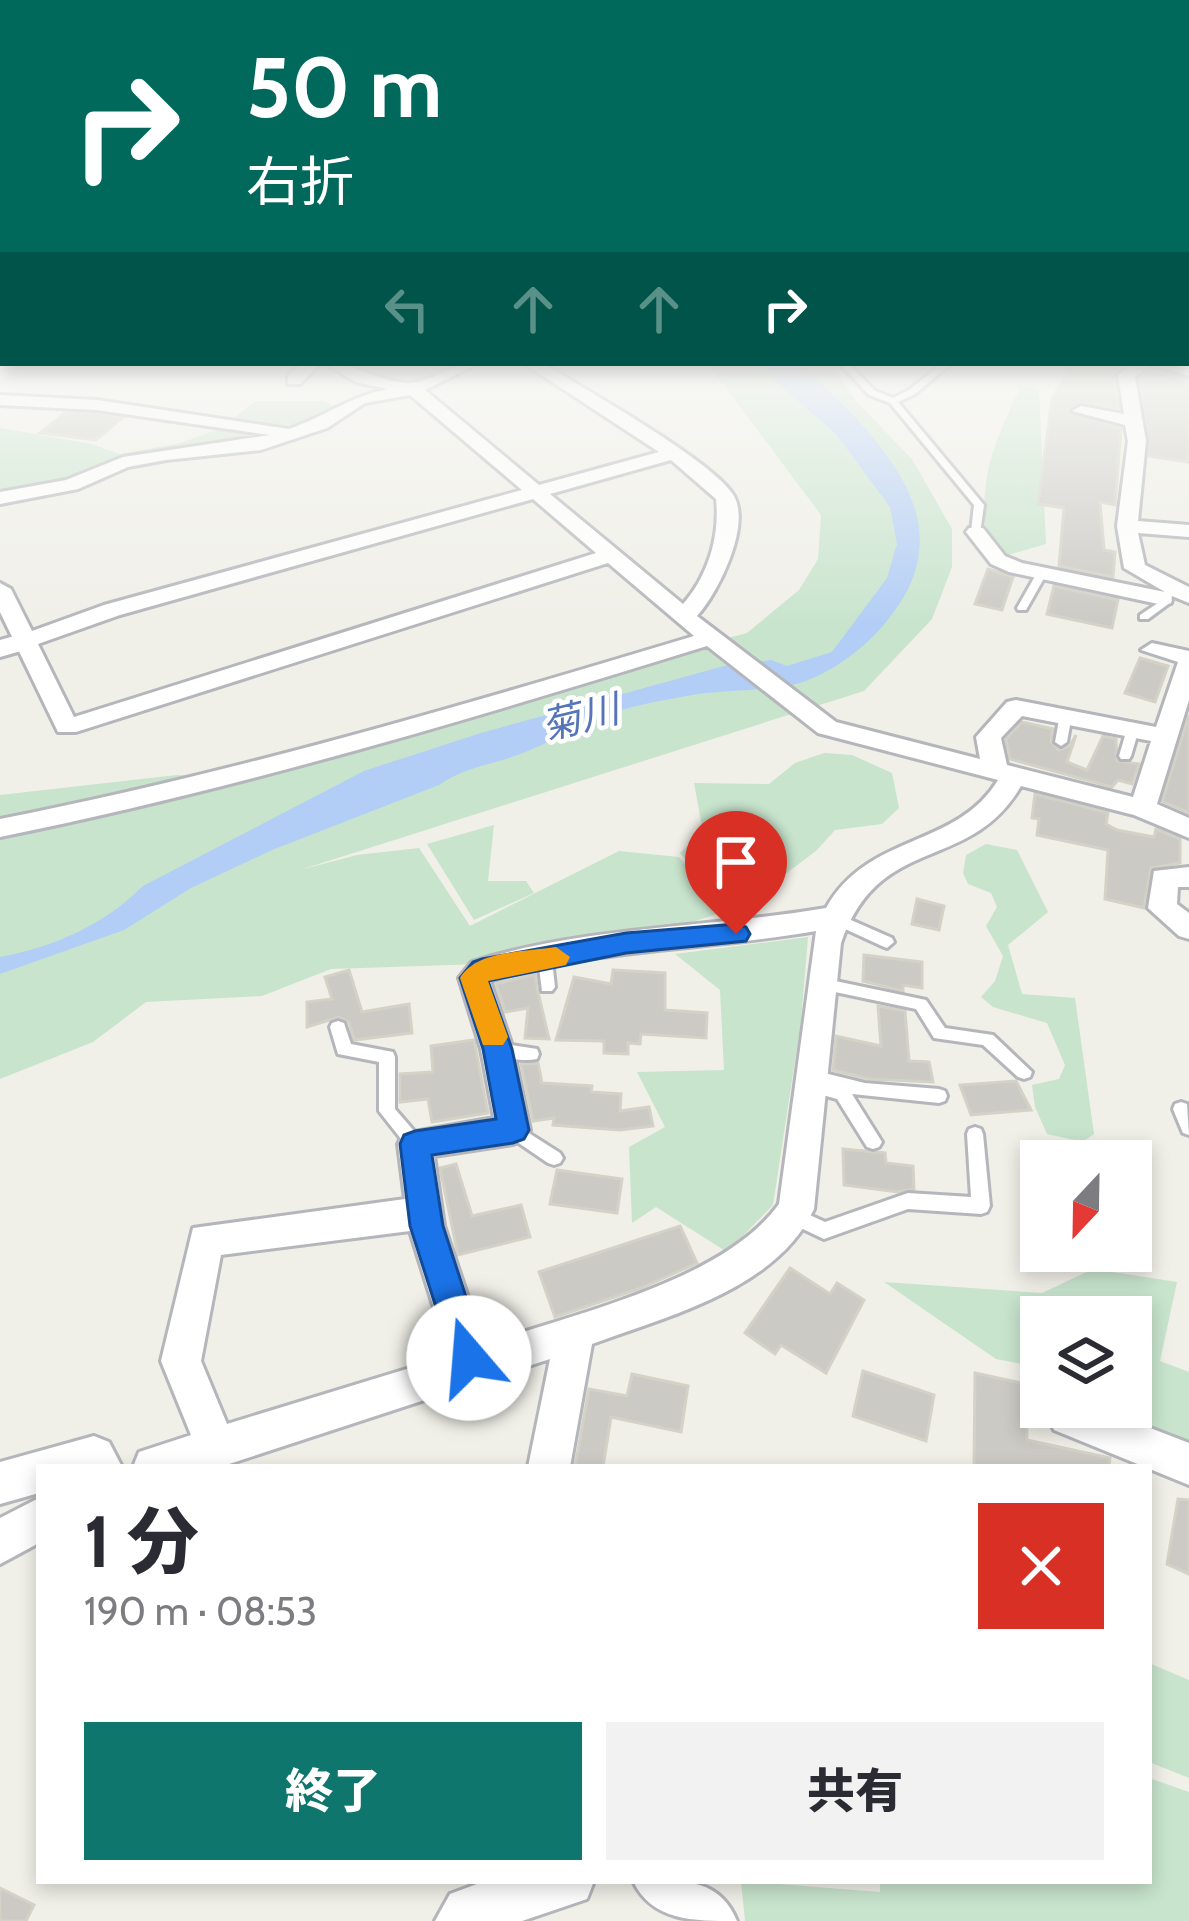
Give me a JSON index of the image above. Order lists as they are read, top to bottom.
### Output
{
  "water": ["菊川"],
  "north": "bottom",
  "page": {
    "turn": ["50 m", "右折"],
    "heading": ["1 分", "190 m · 08:53"],
    "buttons": ["終了", "共有"]
  }
}
